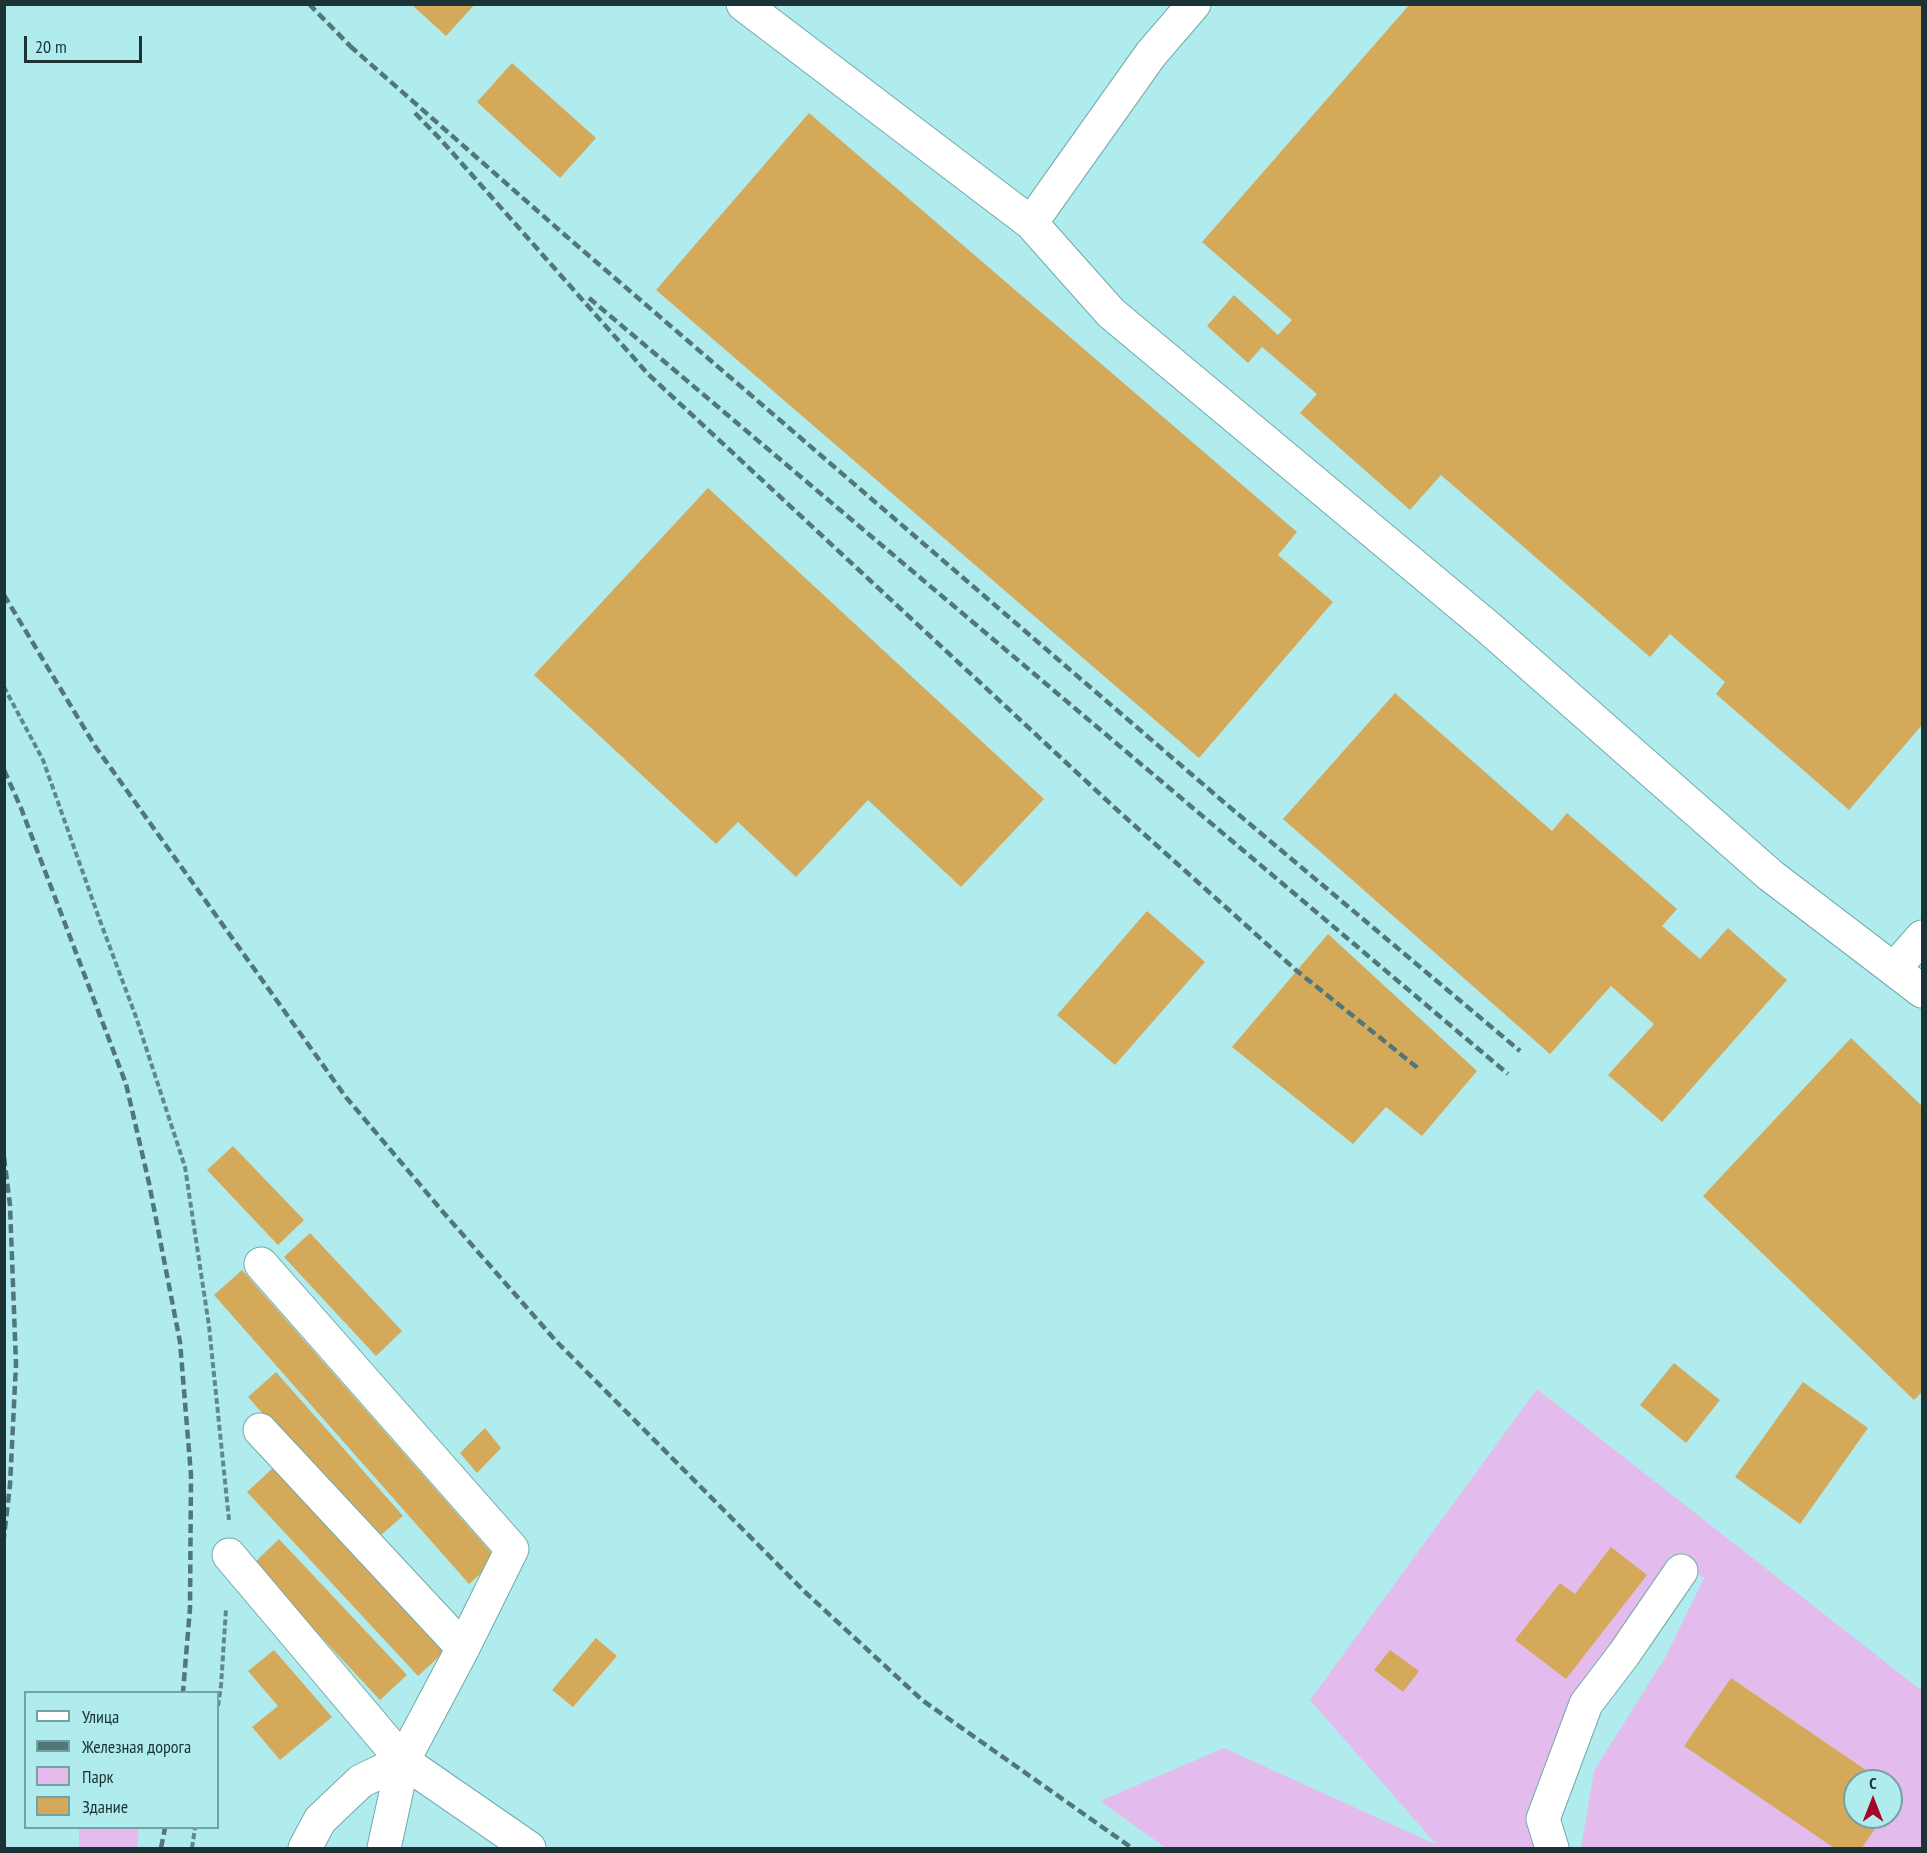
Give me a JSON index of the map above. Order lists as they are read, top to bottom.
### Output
{
  "legend": [
    "Улица",
    "Железная дорога",
    "Парк",
    "Здание"
  ],
  "scale_bar": "20 m",
  "north": "top"
}
